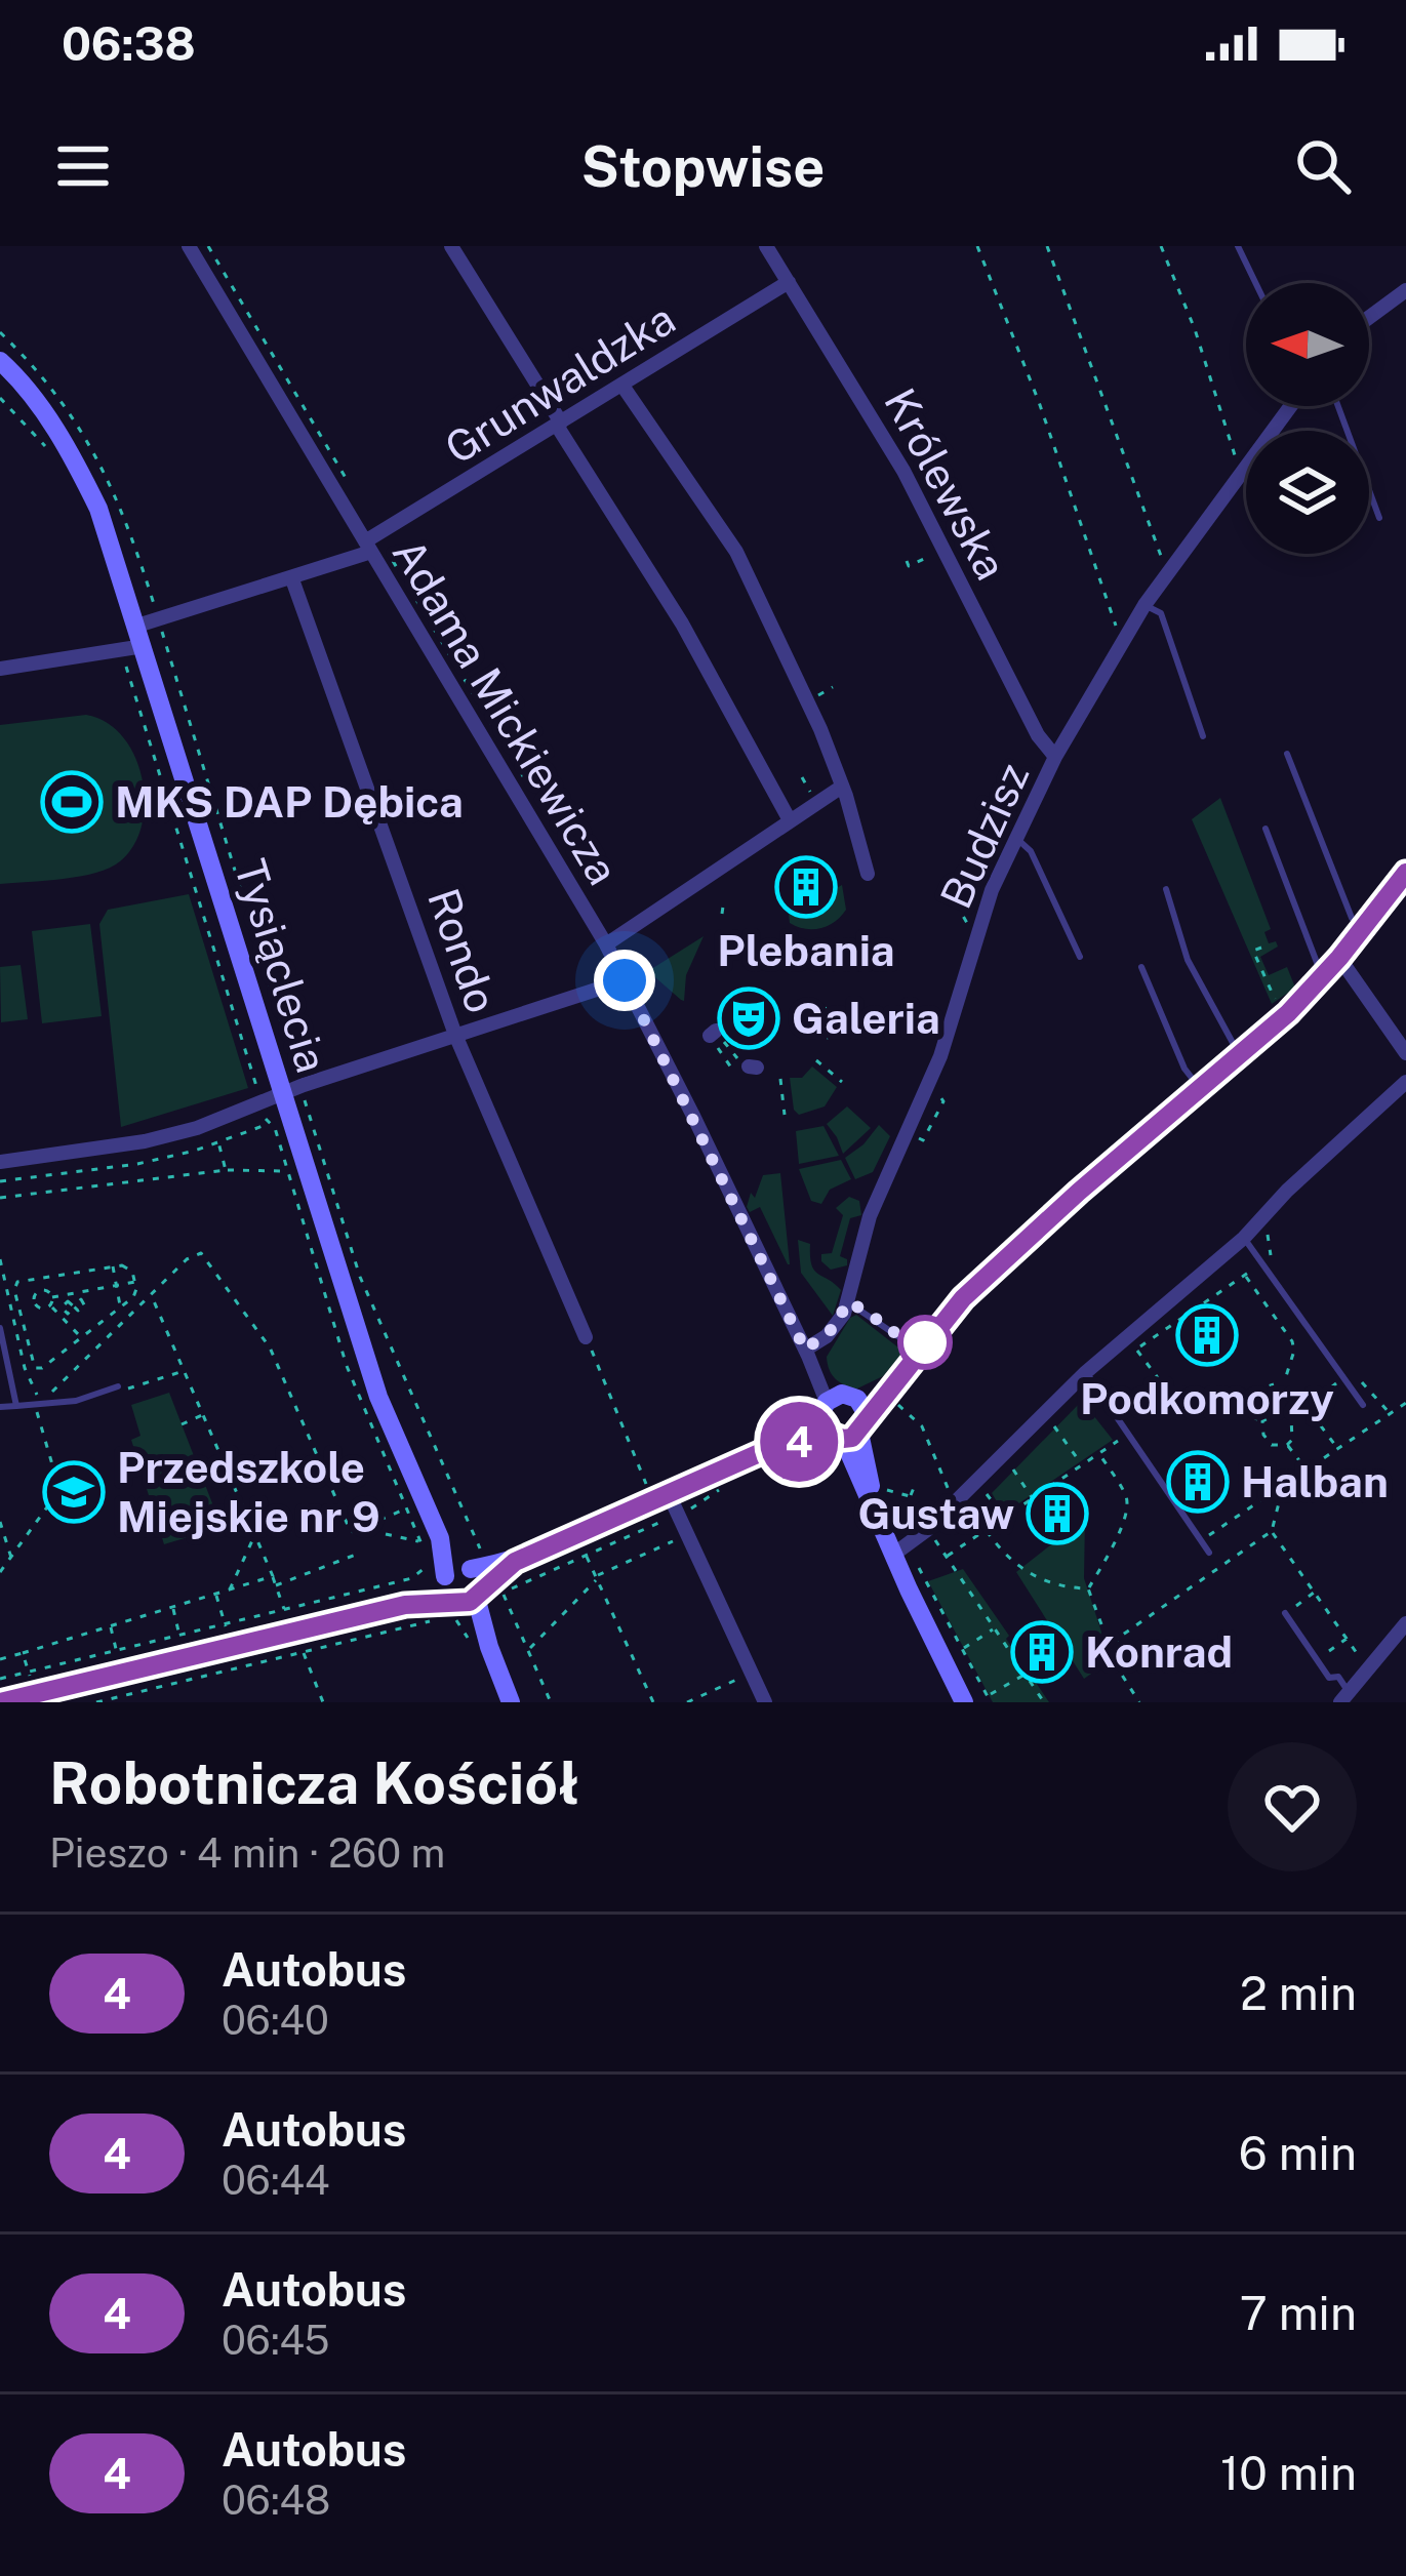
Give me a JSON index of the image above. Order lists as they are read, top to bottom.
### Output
{
  "streets": {
    "street": [
      "Grunwaldzka",
      "Królewska",
      "Adama Mickiewicza",
      "Budzisz",
      "Rondo",
      "Tysiąclecia"
    ]
  },
  "crossings": [
    ["Grunwaldzka", "Królewska"],
    ["Grunwaldzka", "Adama Mickiewicza"],
    ["Grunwaldzka", "Rondo"],
    ["Grunwaldzka", "Tysiąclecia"],
    ["Królewska", "Budzisz"],
    ["Adama Mickiewicza", "Budzisz"]
  ],
  "places": {
    "sports": ["MKS DAP Dębica"],
    "building": [
      "Plebania",
      "Podkomorzy",
      "Halban",
      "Gustaw",
      "Konrad"
    ],
    "theatre": ["Galeria"],
    "school or university": ["Przedszkole Miejskie nr 9"]
  },
  "lines": ["bus line 4"],
  "north": "left",
  "page": {
    "status": "06:38",
    "header": "Stopwise",
    "on_map": "4",
    "heading": ["Robotnicza Kościół", "Pieszo · 4 min · 260 m"],
    "list": [
      {
        "mark": "4",
        "name": "Autobus",
        "note": "06:40",
        "value": "2 min"
      },
      {
        "mark": "4",
        "name": "Autobus",
        "note": "06:44",
        "value": "6 min"
      },
      {
        "mark": "4",
        "name": "Autobus",
        "note": "06:45",
        "value": "7 min"
      },
      {
        "mark": "4",
        "name": "Autobus",
        "note": "06:48",
        "value": "10 min"
      }
    ]
  }
}
